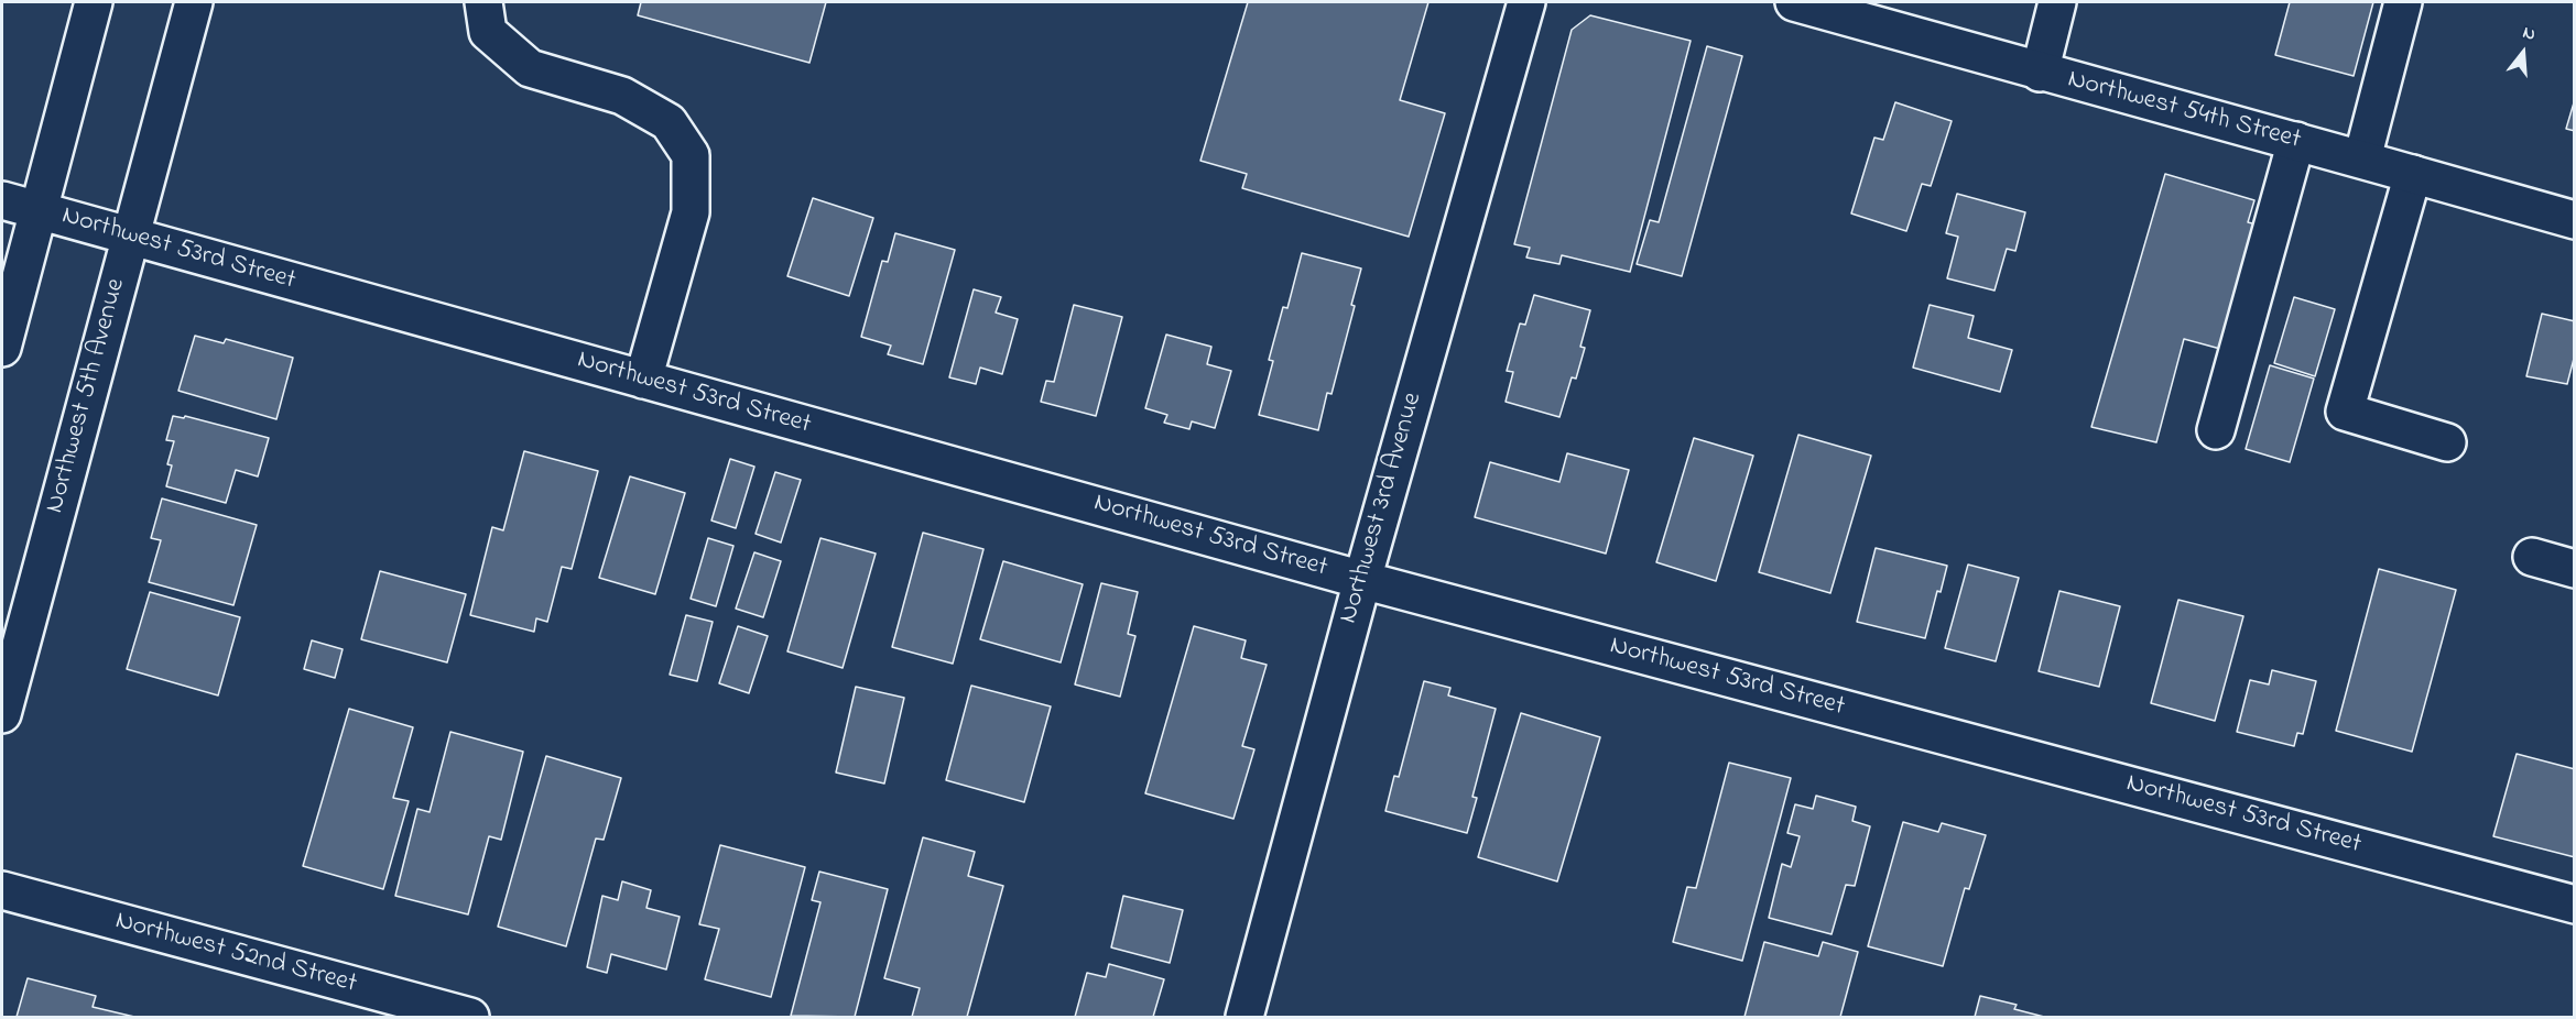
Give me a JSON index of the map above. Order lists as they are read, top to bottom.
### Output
{
  "streets": {
    "street": [
      "Northwest 54th Street",
      "Northwest 53rd Street",
      "Northwest 5th Avenue",
      "Northwest 3rd Avenue",
      "Northwest 52nd Street"
    ]
  },
  "crossings": [
    ["Northwest 53rd Street", "Northwest 5th Avenue"],
    ["Northwest 53rd Street", "Northwest 3rd Avenue"]
  ],
  "north": "top"
}
